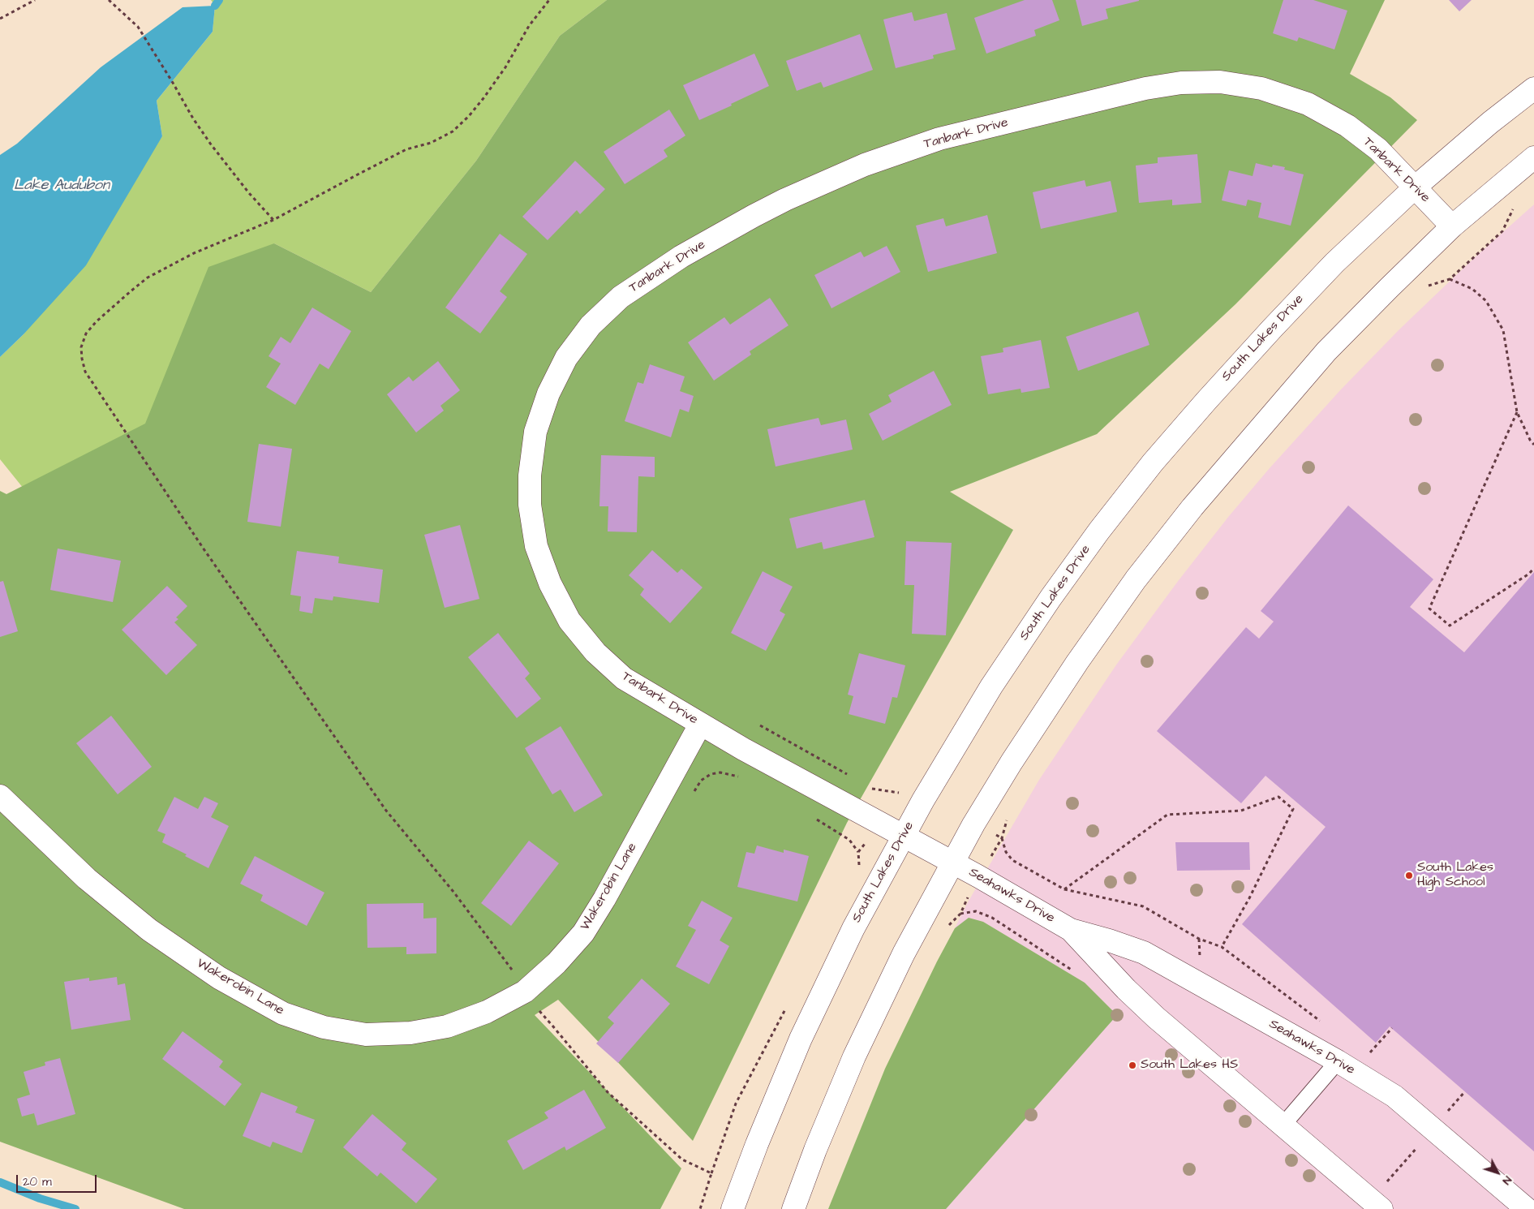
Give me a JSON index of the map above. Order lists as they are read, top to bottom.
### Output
{
  "streets": {
    "street": [
      "Tanbark Drive",
      "South Lakes Drive",
      "Wakerobin Lane",
      "Seahawks Drive"
    ]
  },
  "crossings": [
    ["Tanbark Drive", "South Lakes Drive"],
    ["Tanbark Drive", "Wakerobin Lane"],
    ["Tanbark Drive", "Seahawks Drive"]
  ],
  "water": ["Lake Audubon"],
  "places": ["South Lakes High School", "South Lakes HS"],
  "scale_bar": "20 m",
  "north": "bottom right"
}
